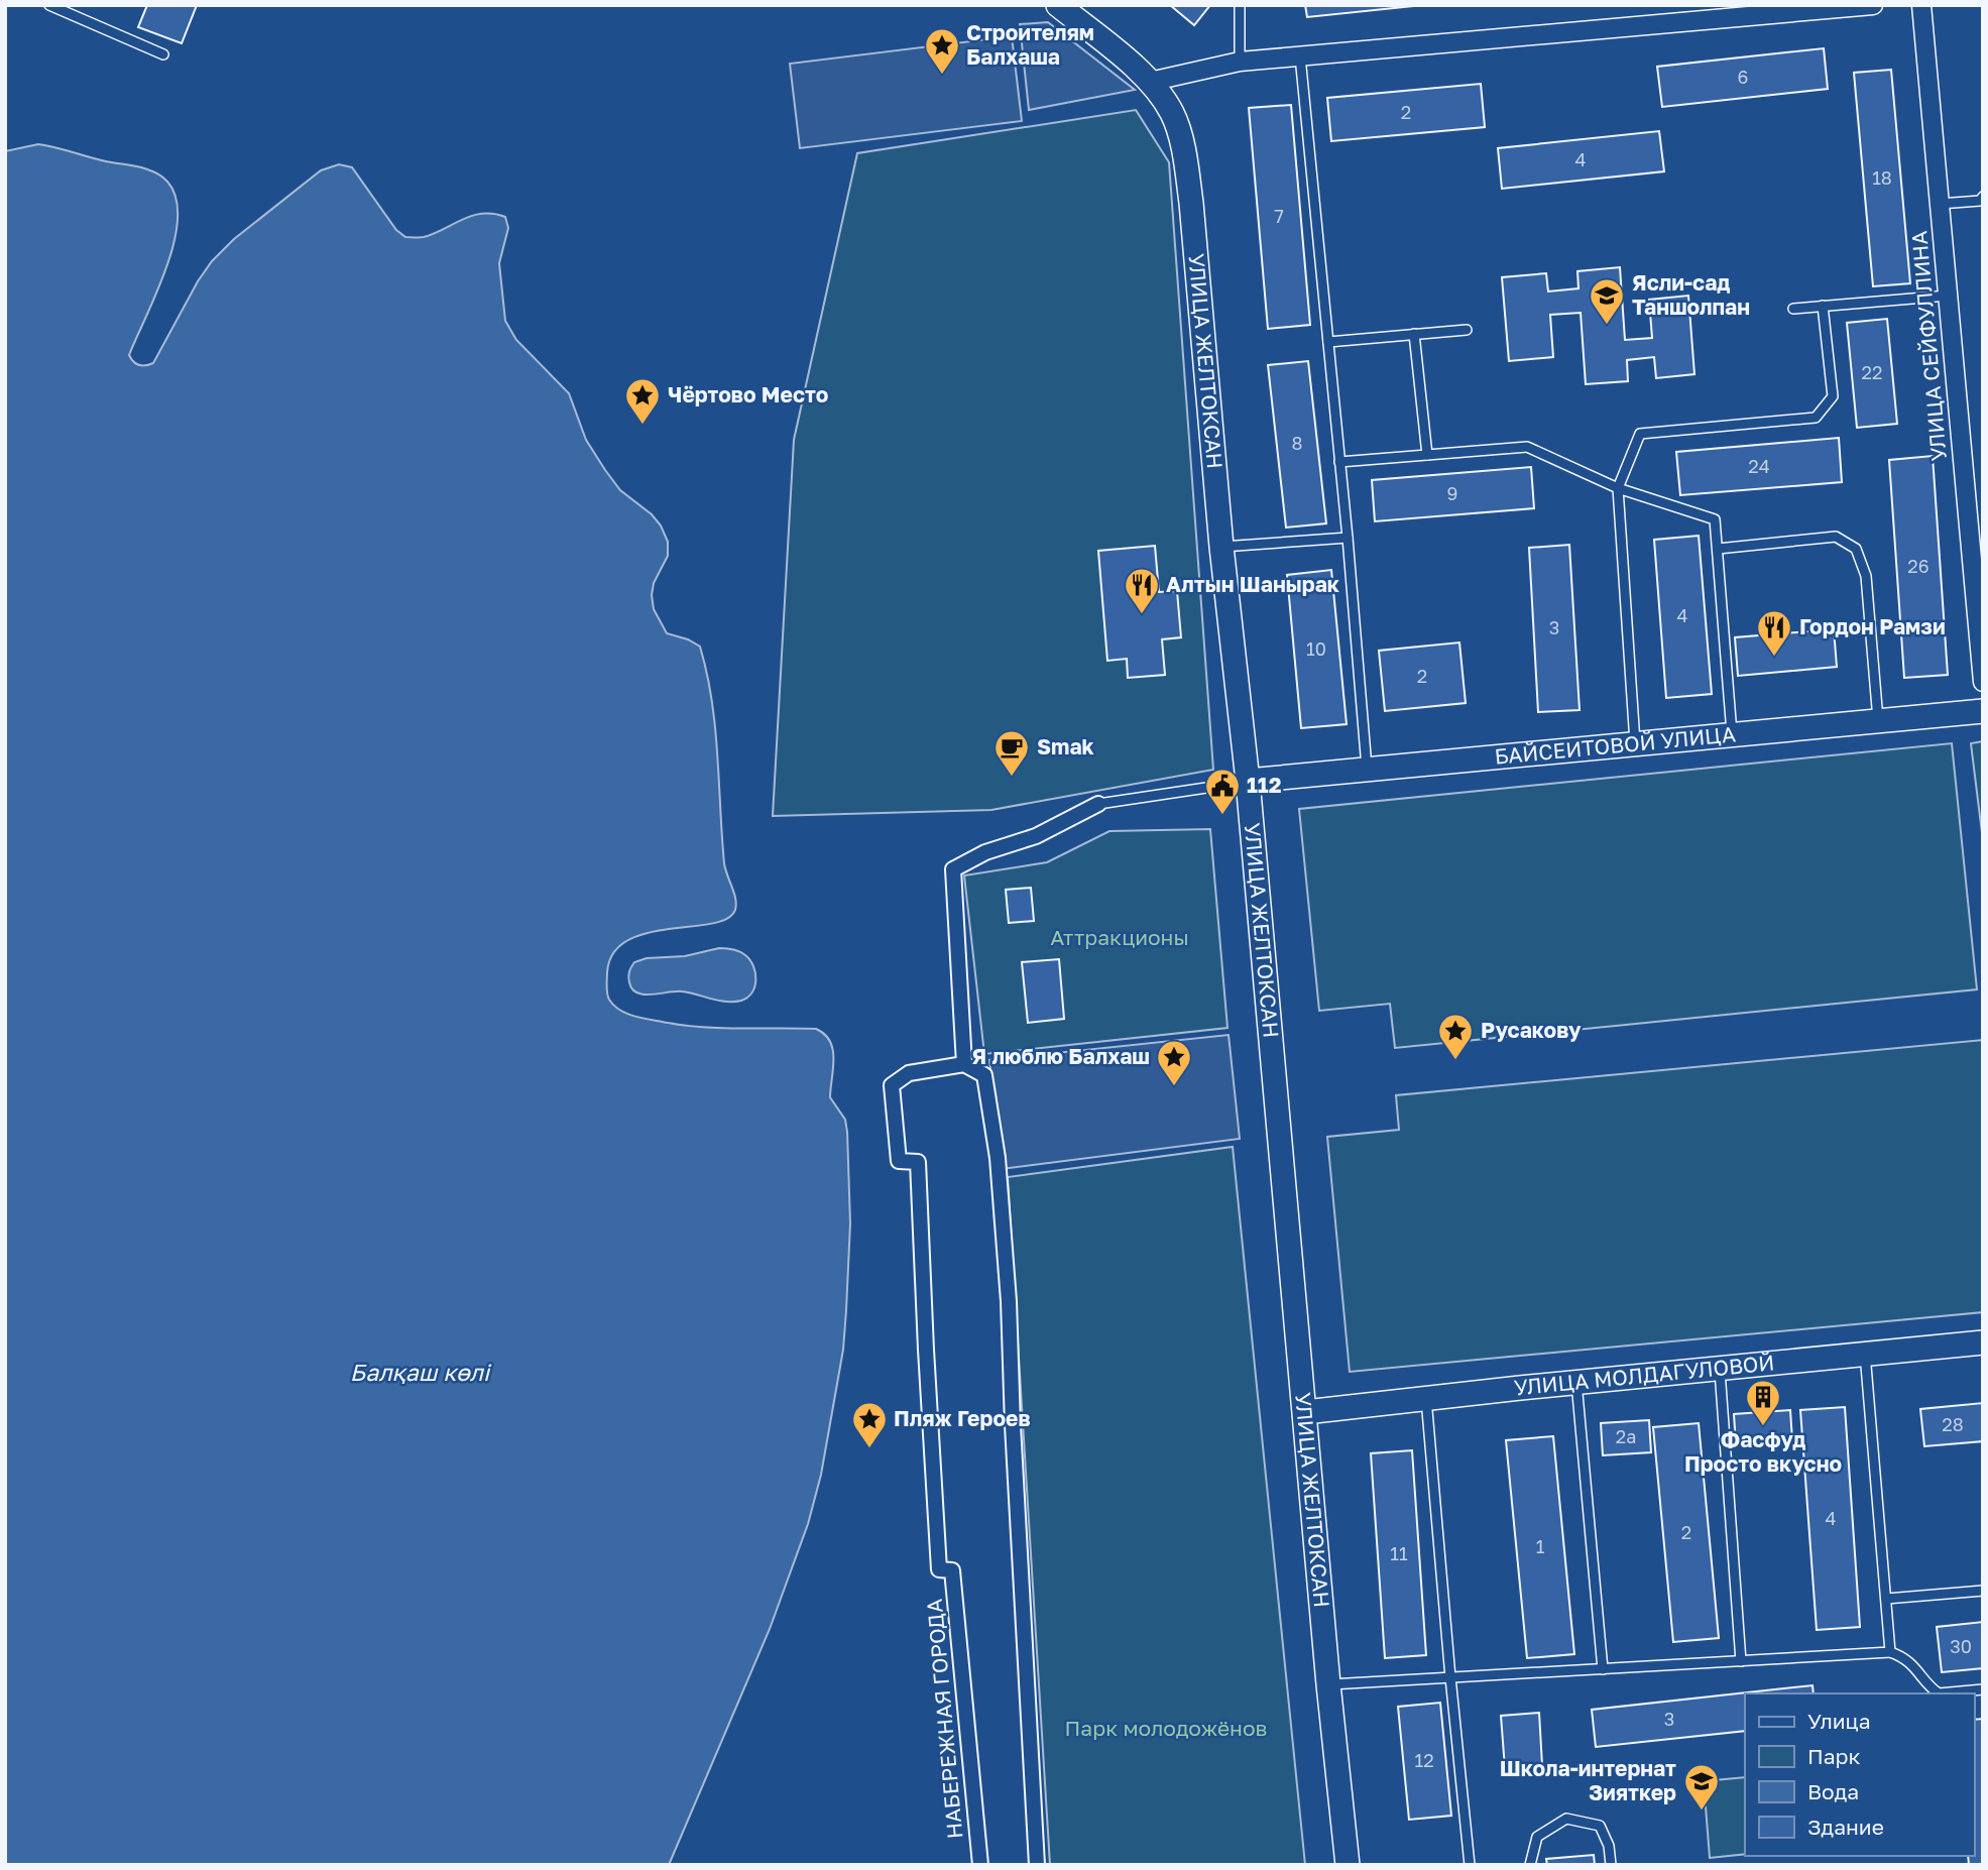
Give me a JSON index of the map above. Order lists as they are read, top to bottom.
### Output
{
  "streets": {
    "street": [
      "УЛИЦА СЕЙФУЛЛИНА",
      "УЛИЦА ЖЕЛТОКСАН",
      "БАЙСЕИТОВОЙ УЛИЦА",
      "УЛИЦА МОЛДАГУЛОВОЙ",
      "НАБЕРЕЖНАЯ ГОРОДА"
    ]
  },
  "crossings": [
    ["УЛИЦА ЖЕЛТОКСАН", "БАЙСЕИТОВОЙ УЛИЦА"],
    ["УЛИЦА ЖЕЛТОКСАН", "УЛИЦА МОЛДАГУЛОВОЙ"]
  ],
  "water": ["Балқаш көлі"],
  "parks": ["Аттракционы", "Парк молодожёнов"],
  "places": {
    "place": [
      "Строителям Балхаша",
      "Чёртово Место",
      "Русакову",
      "Я люблю Балхаш",
      "Пляж Героев"
    ],
    "school or university": ["Ясли-сад Таншолпан", "Школа-интернат Зияткер"],
    "restaurant": ["Алтын Шанырак", "Гордон Рамзи"],
    "cafe": ["Smak"],
    "public building": ["112"],
    "building": ["Фасфуд Просто вкусно"]
  },
  "house_numbers": [
    "6",
    "2",
    "4",
    "18",
    "7",
    "22",
    "8",
    "24",
    "9",
    "26",
    "4",
    "3",
    "10",
    "2",
    "28",
    "2а",
    "4",
    "2",
    "1",
    "11",
    "30",
    "3",
    "12"
  ],
  "legend": [
    "Улица",
    "Парк",
    "Вода",
    "Здание"
  ]
}
